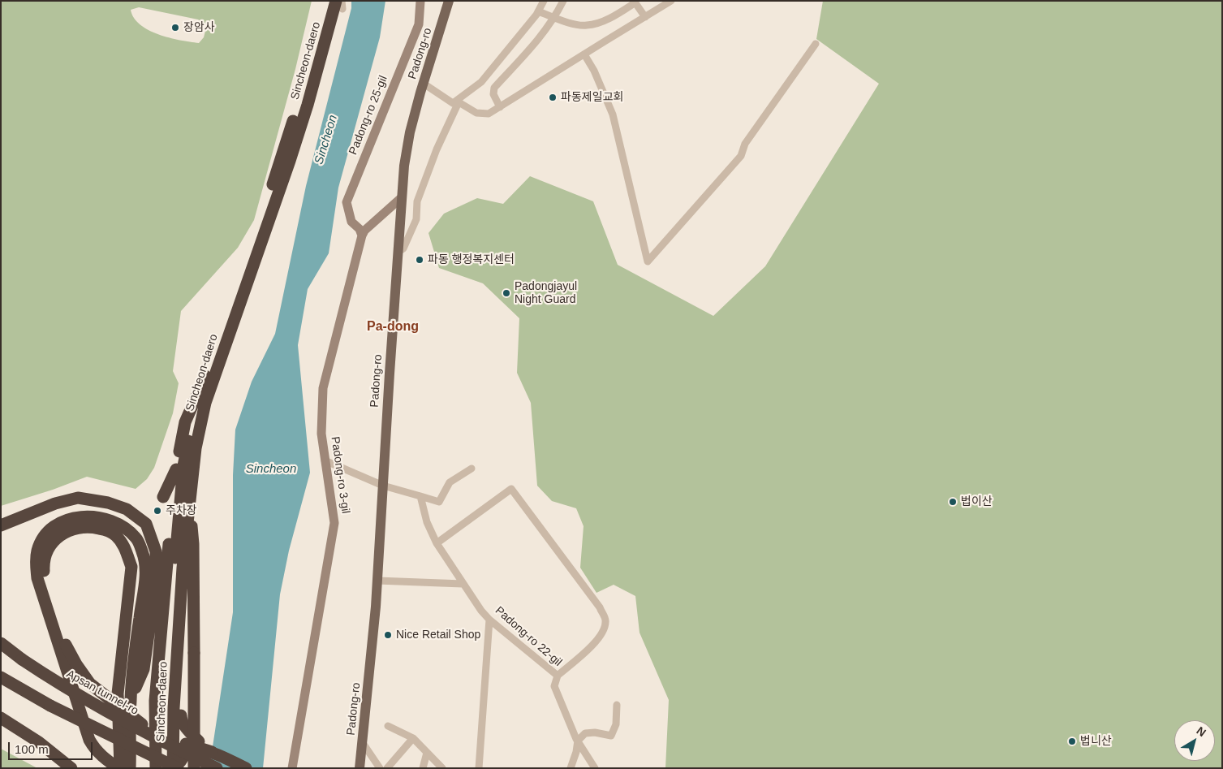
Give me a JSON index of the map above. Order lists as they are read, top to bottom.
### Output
{
  "streets": {
    "highway": ["Sincheon-daero", "Apsan tunnel-ro"],
    "main road": ["Padong-ro"],
    "street": ["Padong-ro 25-gil", "Padong-ro 3-gil", "Padong-ro 22-gil"]
  },
  "crossings": [
    ["Sincheon-daero", "Apsan tunnel-ro"],
    ["Padong-ro 25-gil", "Padong-ro 3-gil"]
  ],
  "districts": ["Pa-dong"],
  "water": ["Sincheon"],
  "places": [
    "장암사",
    "파동제일교회",
    "파동 행정복지센터",
    "Padongjayul Night Guard",
    "법이산",
    "주차장",
    "Nice Retail Shop",
    "법니산"
  ],
  "scale_bar": "100 m",
  "north": "top right"
}
